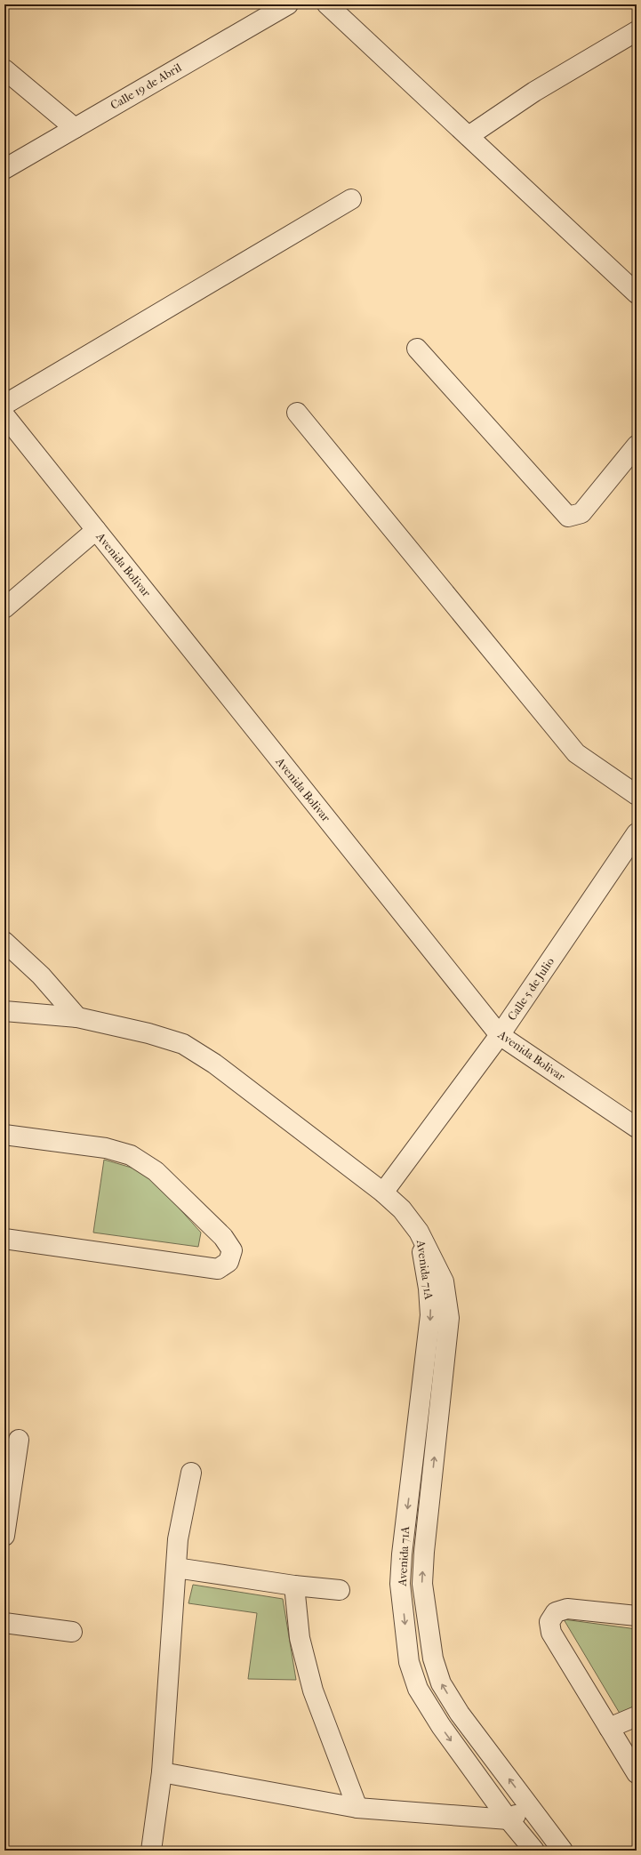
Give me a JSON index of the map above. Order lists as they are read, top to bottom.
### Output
{
  "streets": {
    "street": [
      "Calle 19 de Abril",
      "Avenida Bolivar",
      "Calle 5 de Julio",
      "Avenida 71A"
    ]
  },
  "crossings": [
    ["Avenida Bolivar", "Calle 5 de Julio"]
  ]
}
